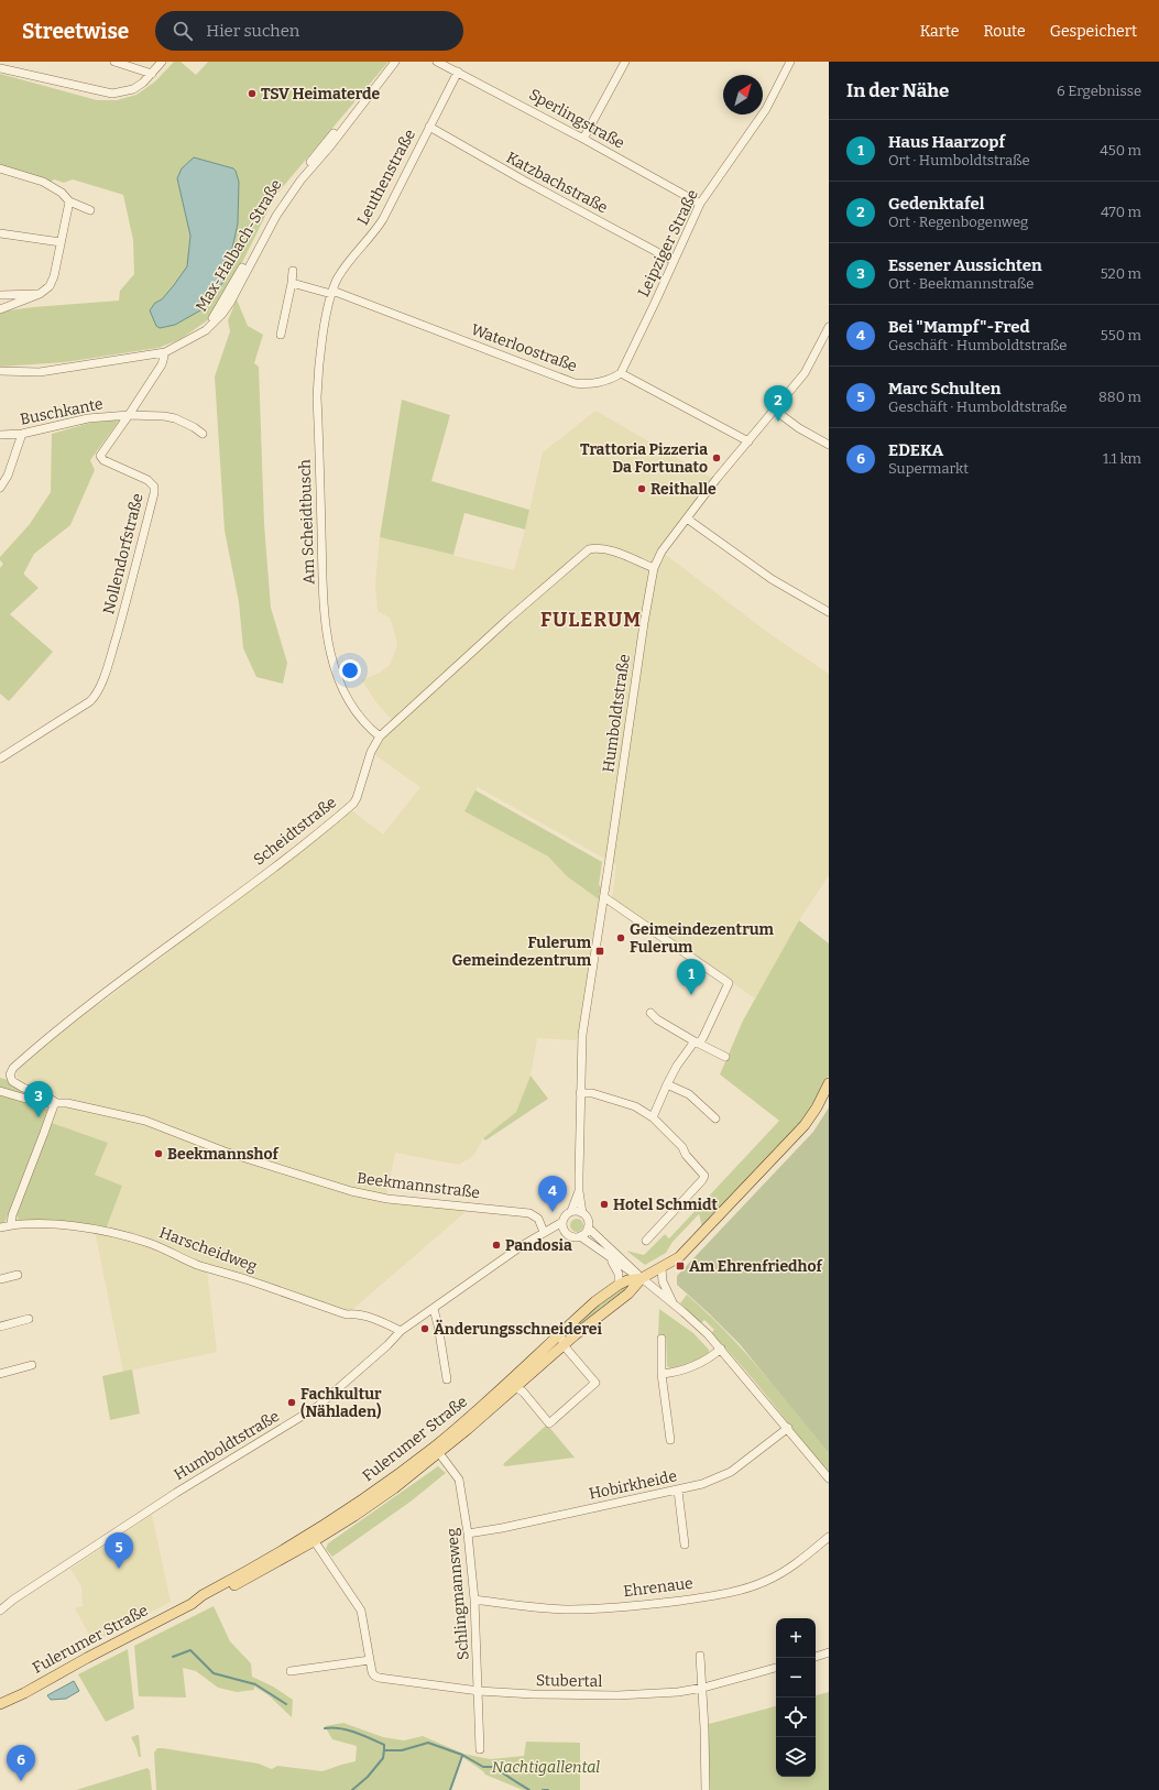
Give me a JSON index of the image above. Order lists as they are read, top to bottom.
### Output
{
  "streets": {
    "main road": ["Fulerumer Straße"],
    "street": [
      "Sperlingstraße",
      "Leuthenstraße",
      "Katzbachstraße",
      "Leipziger Straße",
      "Max-Halbach-Straße",
      "Waterloostraße",
      "Buschkante",
      "Am Scheidtbusch",
      "Nollendorfstraße",
      "Humboldtstraße",
      "Scheidtstraße",
      "Beekmannstraße",
      "Harscheidweg",
      "Hobirkheide",
      "Ehrenaue",
      "Schlingmannsweg",
      "Stubertal"
    ]
  },
  "crossings": [
    ["Sperlingstraße", "Leuthenstraße"],
    ["Sperlingstraße", "Leipziger Straße"],
    ["Leuthenstraße", "Katzbachstraße"],
    ["Leuthenstraße", "Waterloostraße"],
    ["Leuthenstraße", "Am Scheidtbusch"],
    ["Katzbachstraße", "Leipziger Straße"],
    ["Leipziger Straße", "Waterloostraße"],
    ["Max-Halbach-Straße", "Nollendorfstraße"],
    ["Waterloostraße", "Am Scheidtbusch"],
    ["Buschkante", "Nollendorfstraße"],
    ["Am Scheidtbusch", "Scheidtstraße"],
    ["Humboldtstraße", "Scheidtstraße"],
    ["Humboldtstraße", "Beekmannstraße"],
    ["Humboldtstraße", "Harscheidweg"],
    ["Scheidtstraße", "Beekmannstraße"],
    ["Fulerumer Straße", "Schlingmannsweg"],
    ["Fulerumer Straße", "Stubertal"],
    ["Hobirkheide", "Schlingmannsweg"],
    ["Ehrenaue", "Schlingmannsweg"],
    ["Schlingmannsweg", "Stubertal"]
  ],
  "districts": ["FULERUM"],
  "parks": ["Nachtigallental"],
  "places": {
    "other": [
      "TSV Heimaterde",
      "Trattoria Pizzeria Da Fortunato",
      "Reithalle",
      "Geimeindezentrum Fulerum",
      "Beekmannshof",
      "Hotel Schmidt",
      "Pandosia",
      "Änderungsschneiderei",
      "Fachkultur (Nähladen)"
    ],
    "transit": ["Fulerum Gemeindezentrum", "Am Ehrenfriedhof"]
  },
  "north": "top right",
  "page": {
    "header": "Streetwise",
    "search": "Hier suchen",
    "nav": ["Karte", "Route", "Gespeichert"],
    "heading": ["In der Nähe", "6 Ergebnisse"],
    "list": [
      {
        "mark": "1",
        "name": "Haus Haarzopf",
        "note": "Ort · Humboldtstraße",
        "value": "450 m"
      },
      {
        "mark": "2",
        "name": "Gedenktafel",
        "note": "Ort · Regenbogenweg",
        "value": "470 m"
      },
      {
        "mark": "3",
        "name": "Essener Aussichten",
        "note": "Ort · Beekmannstraße",
        "value": "520 m"
      },
      {
        "mark": "4",
        "name": "Bei \"Mampf\"-Fred",
        "note": "Geschäft · Humboldtstraße",
        "value": "550 m"
      },
      {
        "mark": "5",
        "name": "Marc Schulten",
        "note": "Geschäft · Humboldtstraße",
        "value": "880 m"
      },
      {
        "mark": "6",
        "name": "EDEKA",
        "note": "Supermarkt",
        "value": "1.1 km"
      }
    ],
    "pins": [
      "2",
      "1",
      "3",
      "4",
      "5",
      "6"
    ],
    "map_buttons": ["+", "−"]
  }
}
